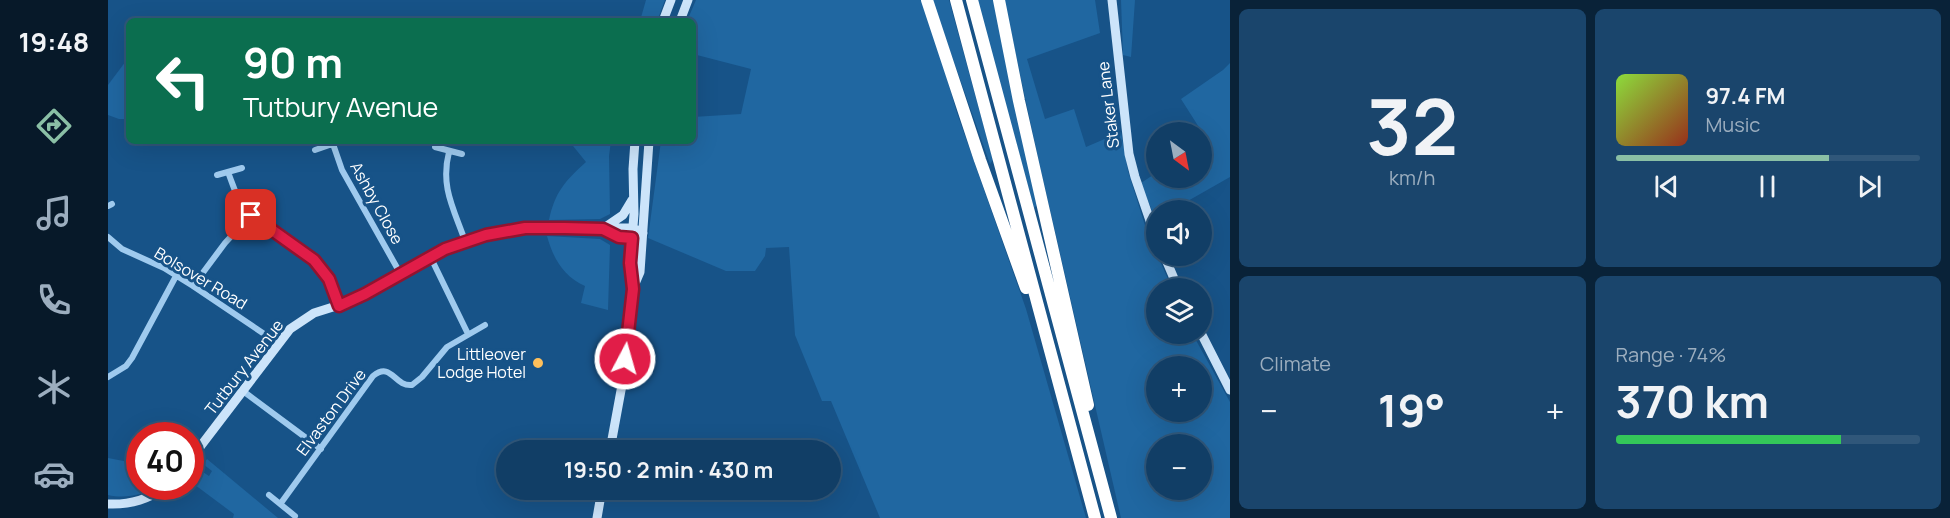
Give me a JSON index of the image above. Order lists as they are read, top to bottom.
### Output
{
  "streets": {
    "street": [
      "Staker Lane",
      "Ashby Close",
      "Bolsover Road",
      "Tutbury Avenue",
      "Elvaston Drive"
    ]
  },
  "crossings": [
    ["Ashby Close", "Tutbury Avenue"],
    ["Bolsover Road", "Tutbury Avenue"]
  ],
  "places": ["Littleover Lodge Hotel"],
  "north": "bottom right",
  "page": {
    "tabs": "19:48",
    "tile": [
      ["32", "km/h"],
      "Climate",
      ["Range · 74%", "370 km"]
    ],
    "turn": ["90 m", "Tutbury Avenue"],
    "song": ["97.4 FM", "Music"],
    "map_buttons": ["+", "−"],
    "heat": ["−", "19°", "+"],
    "limit": "40",
    "trip": "19:50 · 2 min · 430 m"
  }
}
